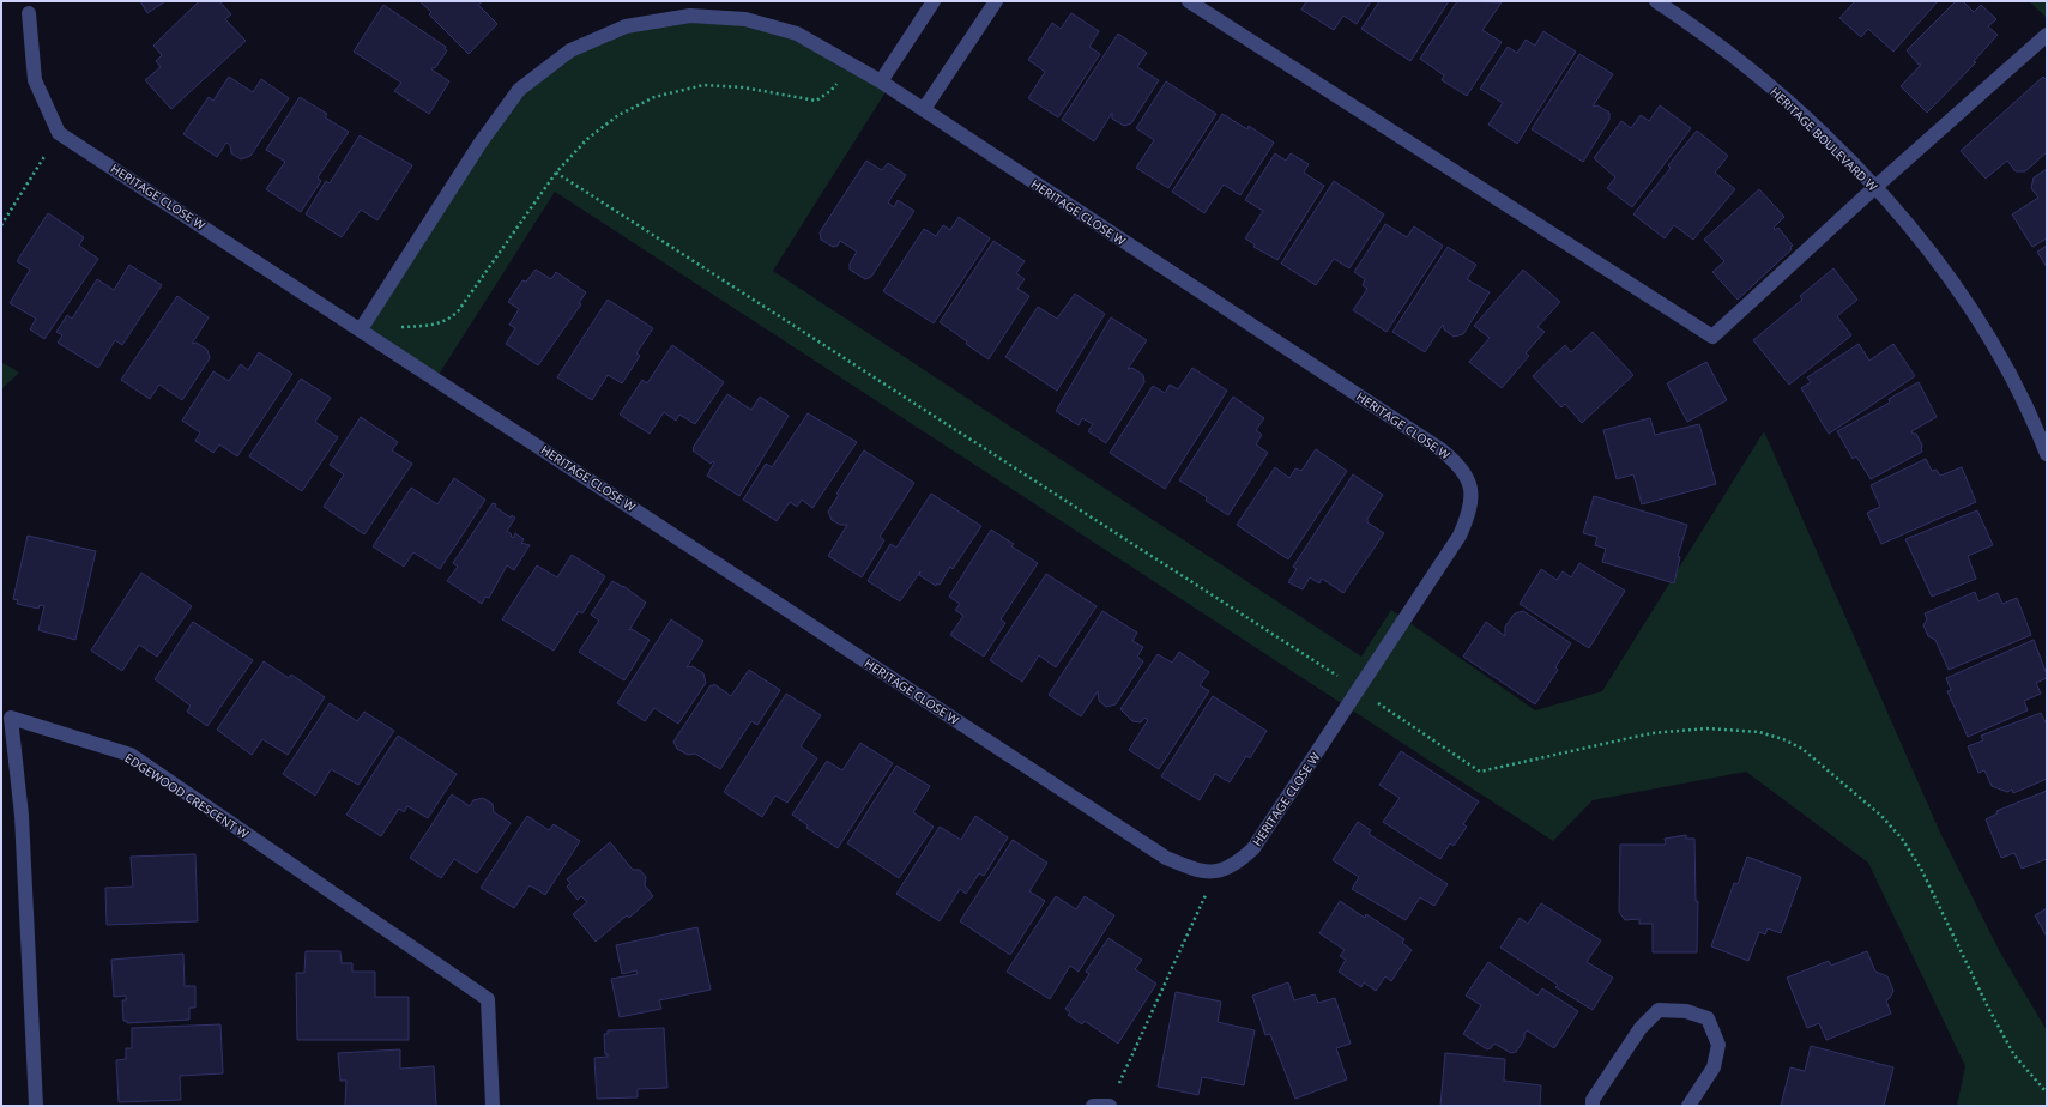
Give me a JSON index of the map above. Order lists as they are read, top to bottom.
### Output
{
  "streets": {
    "street": ["HERITAGE BOULEVARD W", "HERITAGE CLOSE W", "EDGEWOOD CRESCENT W"]
  }
}
